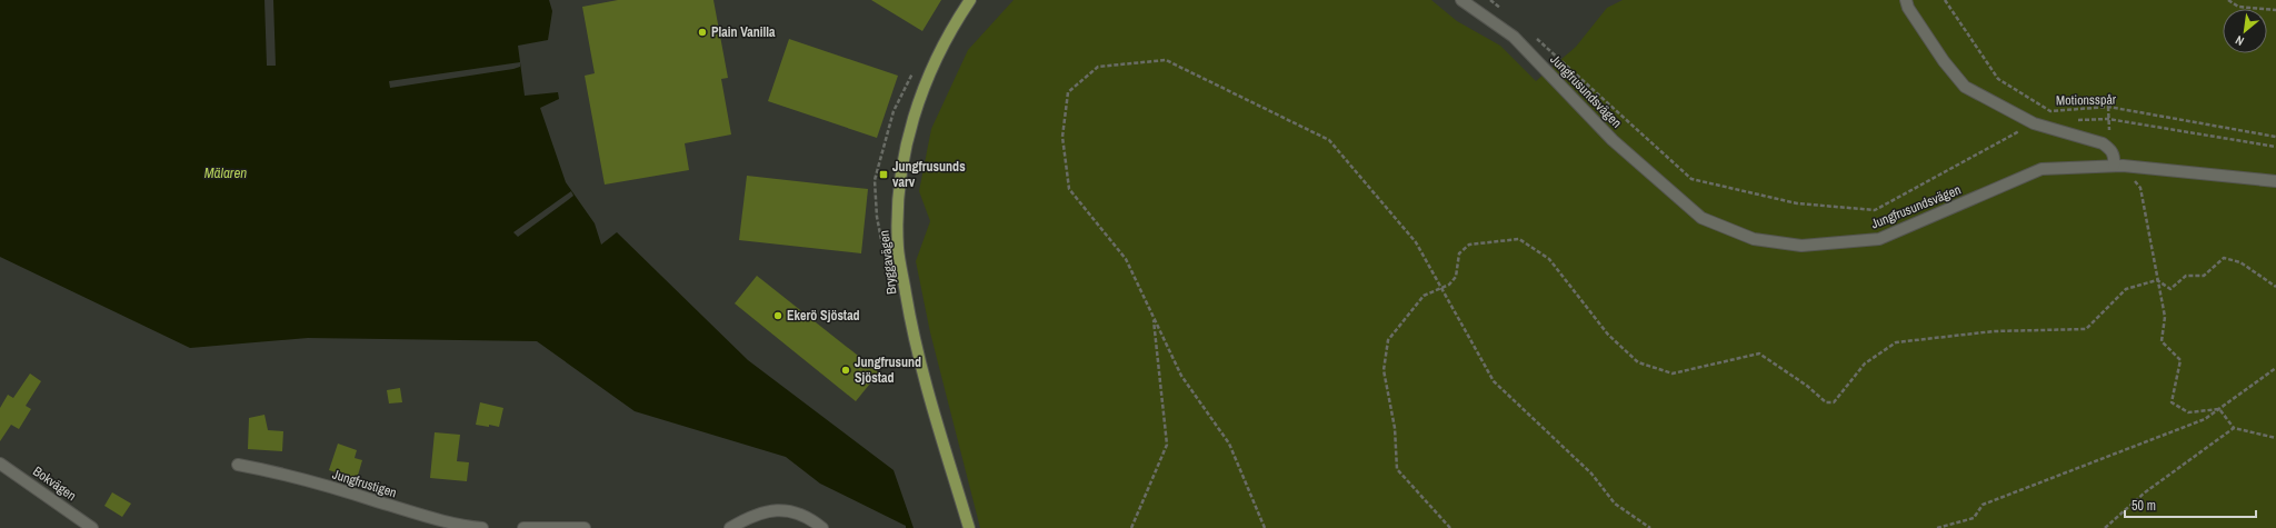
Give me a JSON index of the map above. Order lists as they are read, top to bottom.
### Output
{
  "streets": {
    "main road": ["Bryggavägen"],
    "street": ["Jungfrusundsvägen", "Bokvägen", "Jungfrustigen"],
    "path": ["Motionsspår"]
  },
  "water": ["Mälaren"],
  "places": {
    "other": ["Plain Vanilla", "Ekerö Sjöstad", "Jungfrusund Sjöstad"],
    "transit": ["Jungfrusunds varv"]
  },
  "scale_bar": "50 m",
  "north": "bottom left"
}
